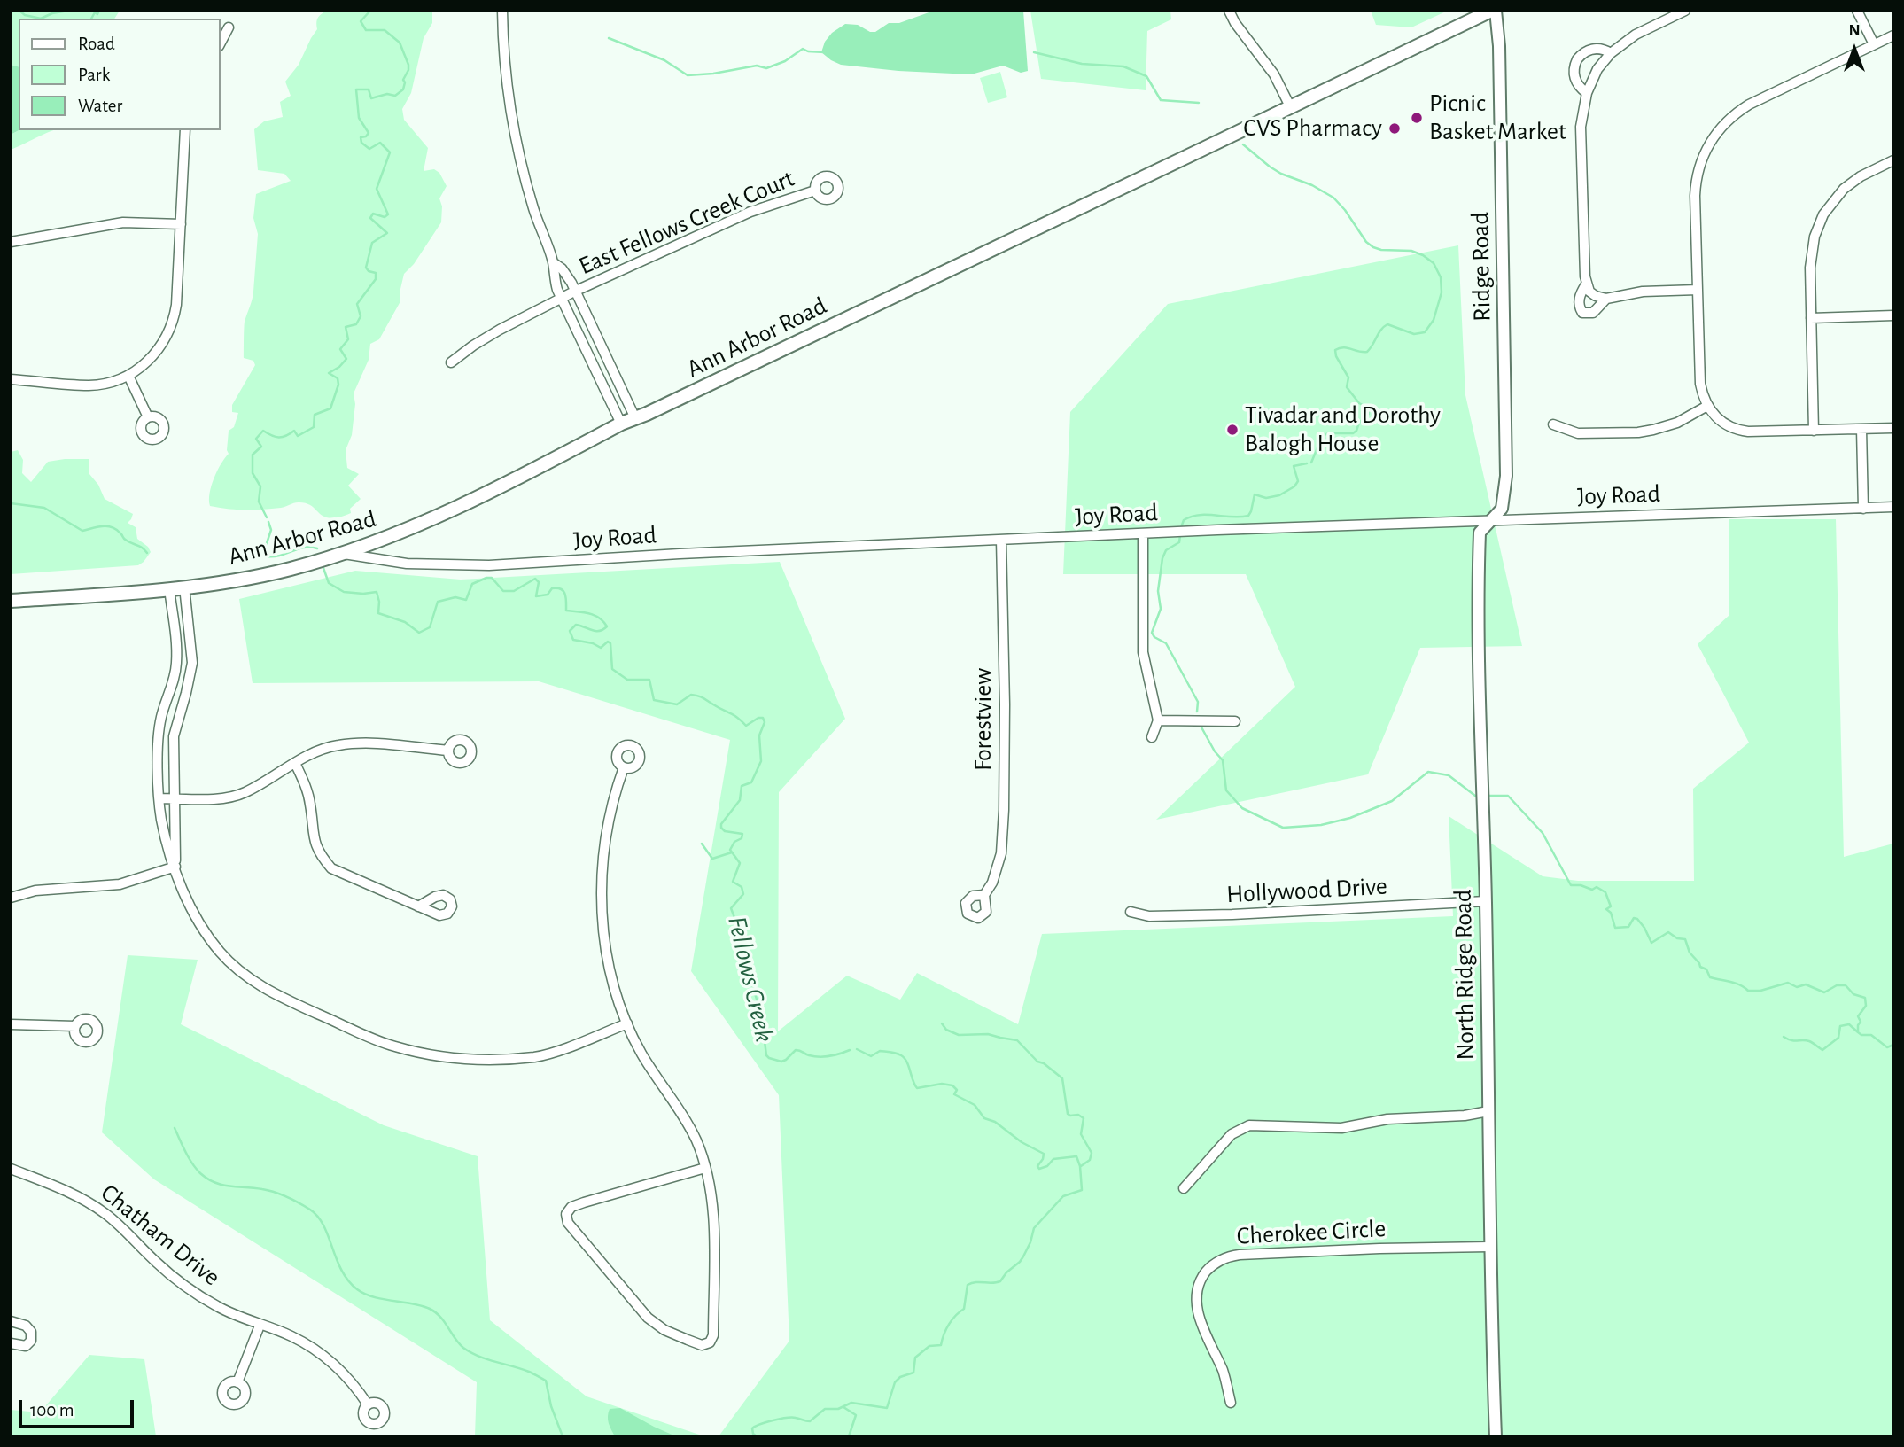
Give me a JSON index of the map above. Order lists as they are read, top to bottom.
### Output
{
  "streets": {
    "main road": ["Ann Arbor Road"],
    "street": [
      "East Fellows Creek Court",
      "Ridge Road",
      "Joy Road",
      "Forestview",
      "Hollywood Drive",
      "North Ridge Road",
      "Cherokee Circle",
      "Chatham Drive"
    ]
  },
  "crossings": [
    ["Ridge Road", "Ann Arbor Road"],
    ["Ridge Road", "Joy Road"],
    ["Ridge Road", "North Ridge Road"],
    ["Ann Arbor Road", "Joy Road"],
    ["Joy Road", "Forestview"],
    ["Joy Road", "North Ridge Road"],
    ["Hollywood Drive", "North Ridge Road"],
    ["North Ridge Road", "Cherokee Circle"]
  ],
  "water": ["Fellows Creek"],
  "places": ["Picnic Basket Market", "CVS Pharmacy", "Tivadar and Dorothy Balogh House"],
  "legend": ["Road", "Park", "Water"],
  "scale_bar": "100 m",
  "north": "top"
}
